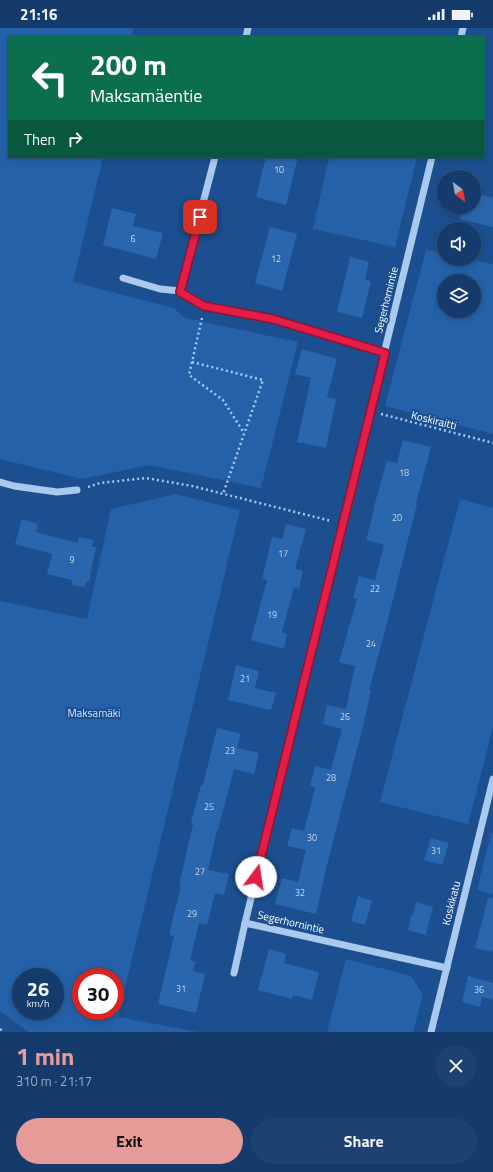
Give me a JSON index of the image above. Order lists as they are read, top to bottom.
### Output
{
  "streets": {
    "street": ["Segerhornintie", "Koskikatu"],
    "path": ["Koskiraitti"]
  },
  "crossings": [
    ["Segerhornintie", "Koskiraitti"],
    ["Segerhornintie", "Koskikatu"]
  ],
  "parks": ["Maksamäki"],
  "house_numbers": [
    "10",
    "6",
    "12",
    "18",
    "20",
    "17",
    "9",
    "22",
    "19",
    "24",
    "21",
    "26",
    "23",
    "28",
    "25",
    "30",
    "31",
    "27",
    "32",
    "29",
    "31",
    "36"
  ],
  "north": "bottom right",
  "page": {
    "status": "21:16",
    "turn": ["200 m", "Maksamäentie"],
    "then": "Then",
    "speed": "26 km/h",
    "limit": "30",
    "heading": ["1 min", "310 m · 21:17"],
    "buttons": ["Exit", "Share"]
  }
}
